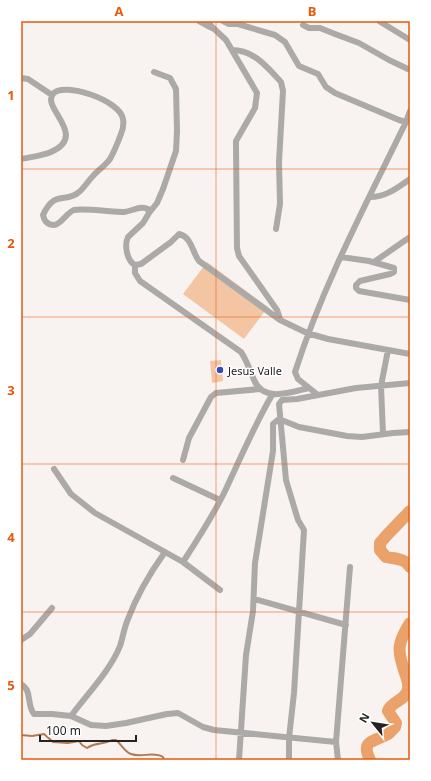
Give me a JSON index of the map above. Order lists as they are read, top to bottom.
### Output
{
  "places": ["Jesus Valle"],
  "scale_bar": "100 m",
  "north": "top left",
  "grid": {
    "columns": ["A", "B"],
    "rows": [
      "1",
      "2",
      "3",
      "4",
      "5"
    ]
  }
}
